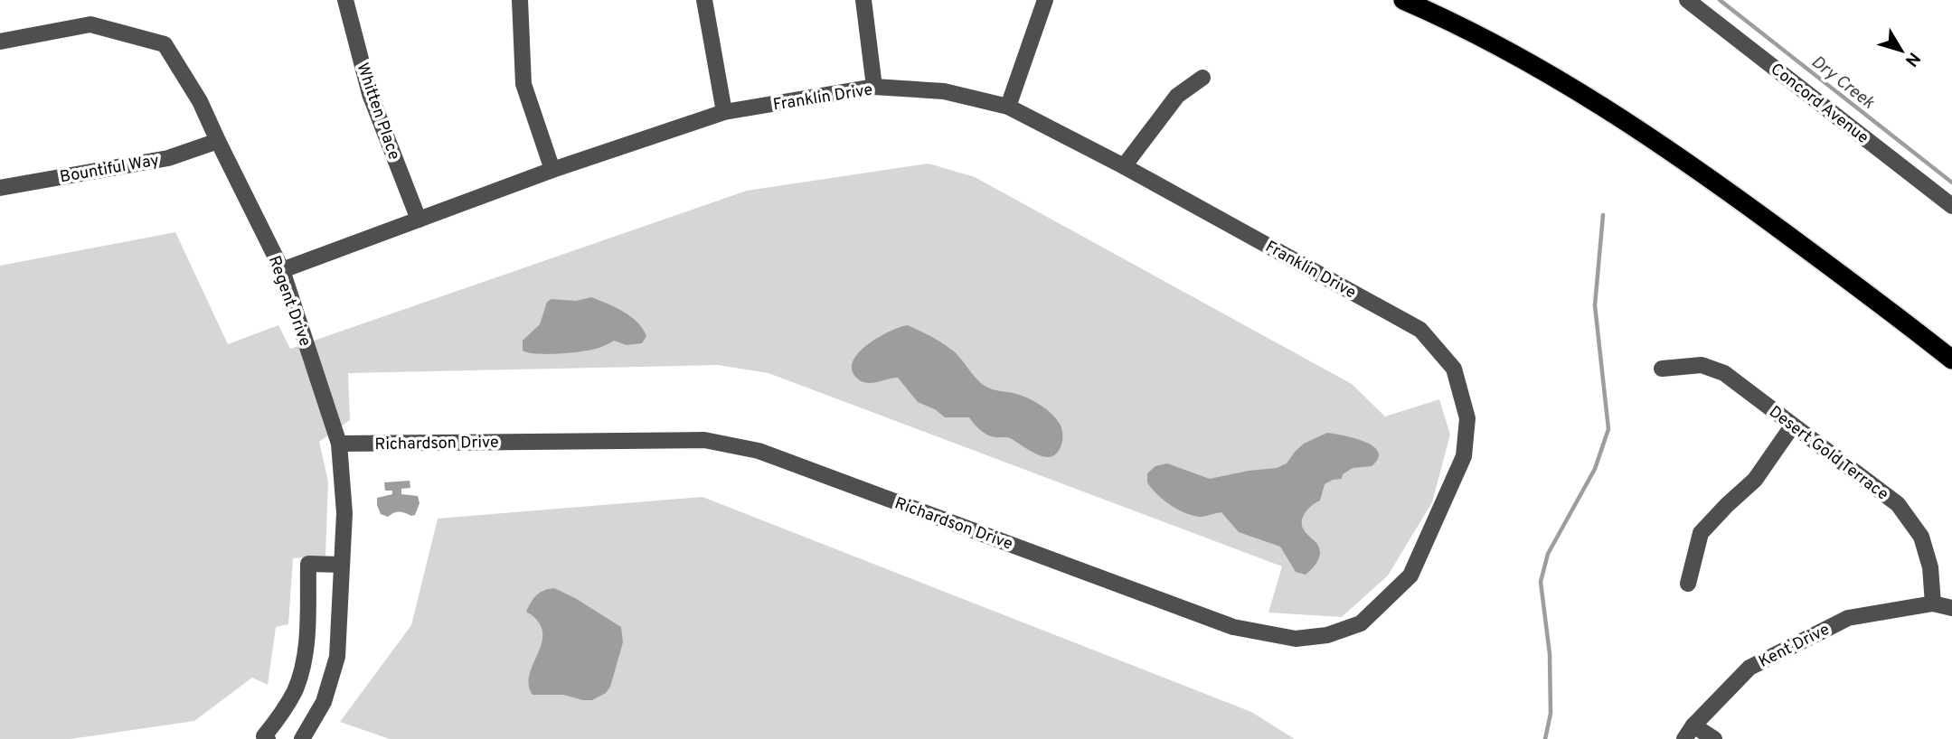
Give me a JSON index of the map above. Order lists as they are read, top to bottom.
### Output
{
  "streets": {
    "street": [
      "Franklin Drive",
      "Concord Avenue",
      "Whitten Place",
      "Bountiful Way",
      "Regent Drive",
      "Richardson Drive",
      "Desert Gold Terrace",
      "Kent Drive"
    ]
  },
  "crossings": [
    ["Franklin Drive", "Whitten Place"],
    ["Franklin Drive", "Regent Drive"],
    ["Franklin Drive", "Richardson Drive"],
    ["Bountiful Way", "Regent Drive"],
    ["Regent Drive", "Richardson Drive"],
    ["Desert Gold Terrace", "Kent Drive"]
  ],
  "water": ["Dry Creek"],
  "north": "bottom right"
}
